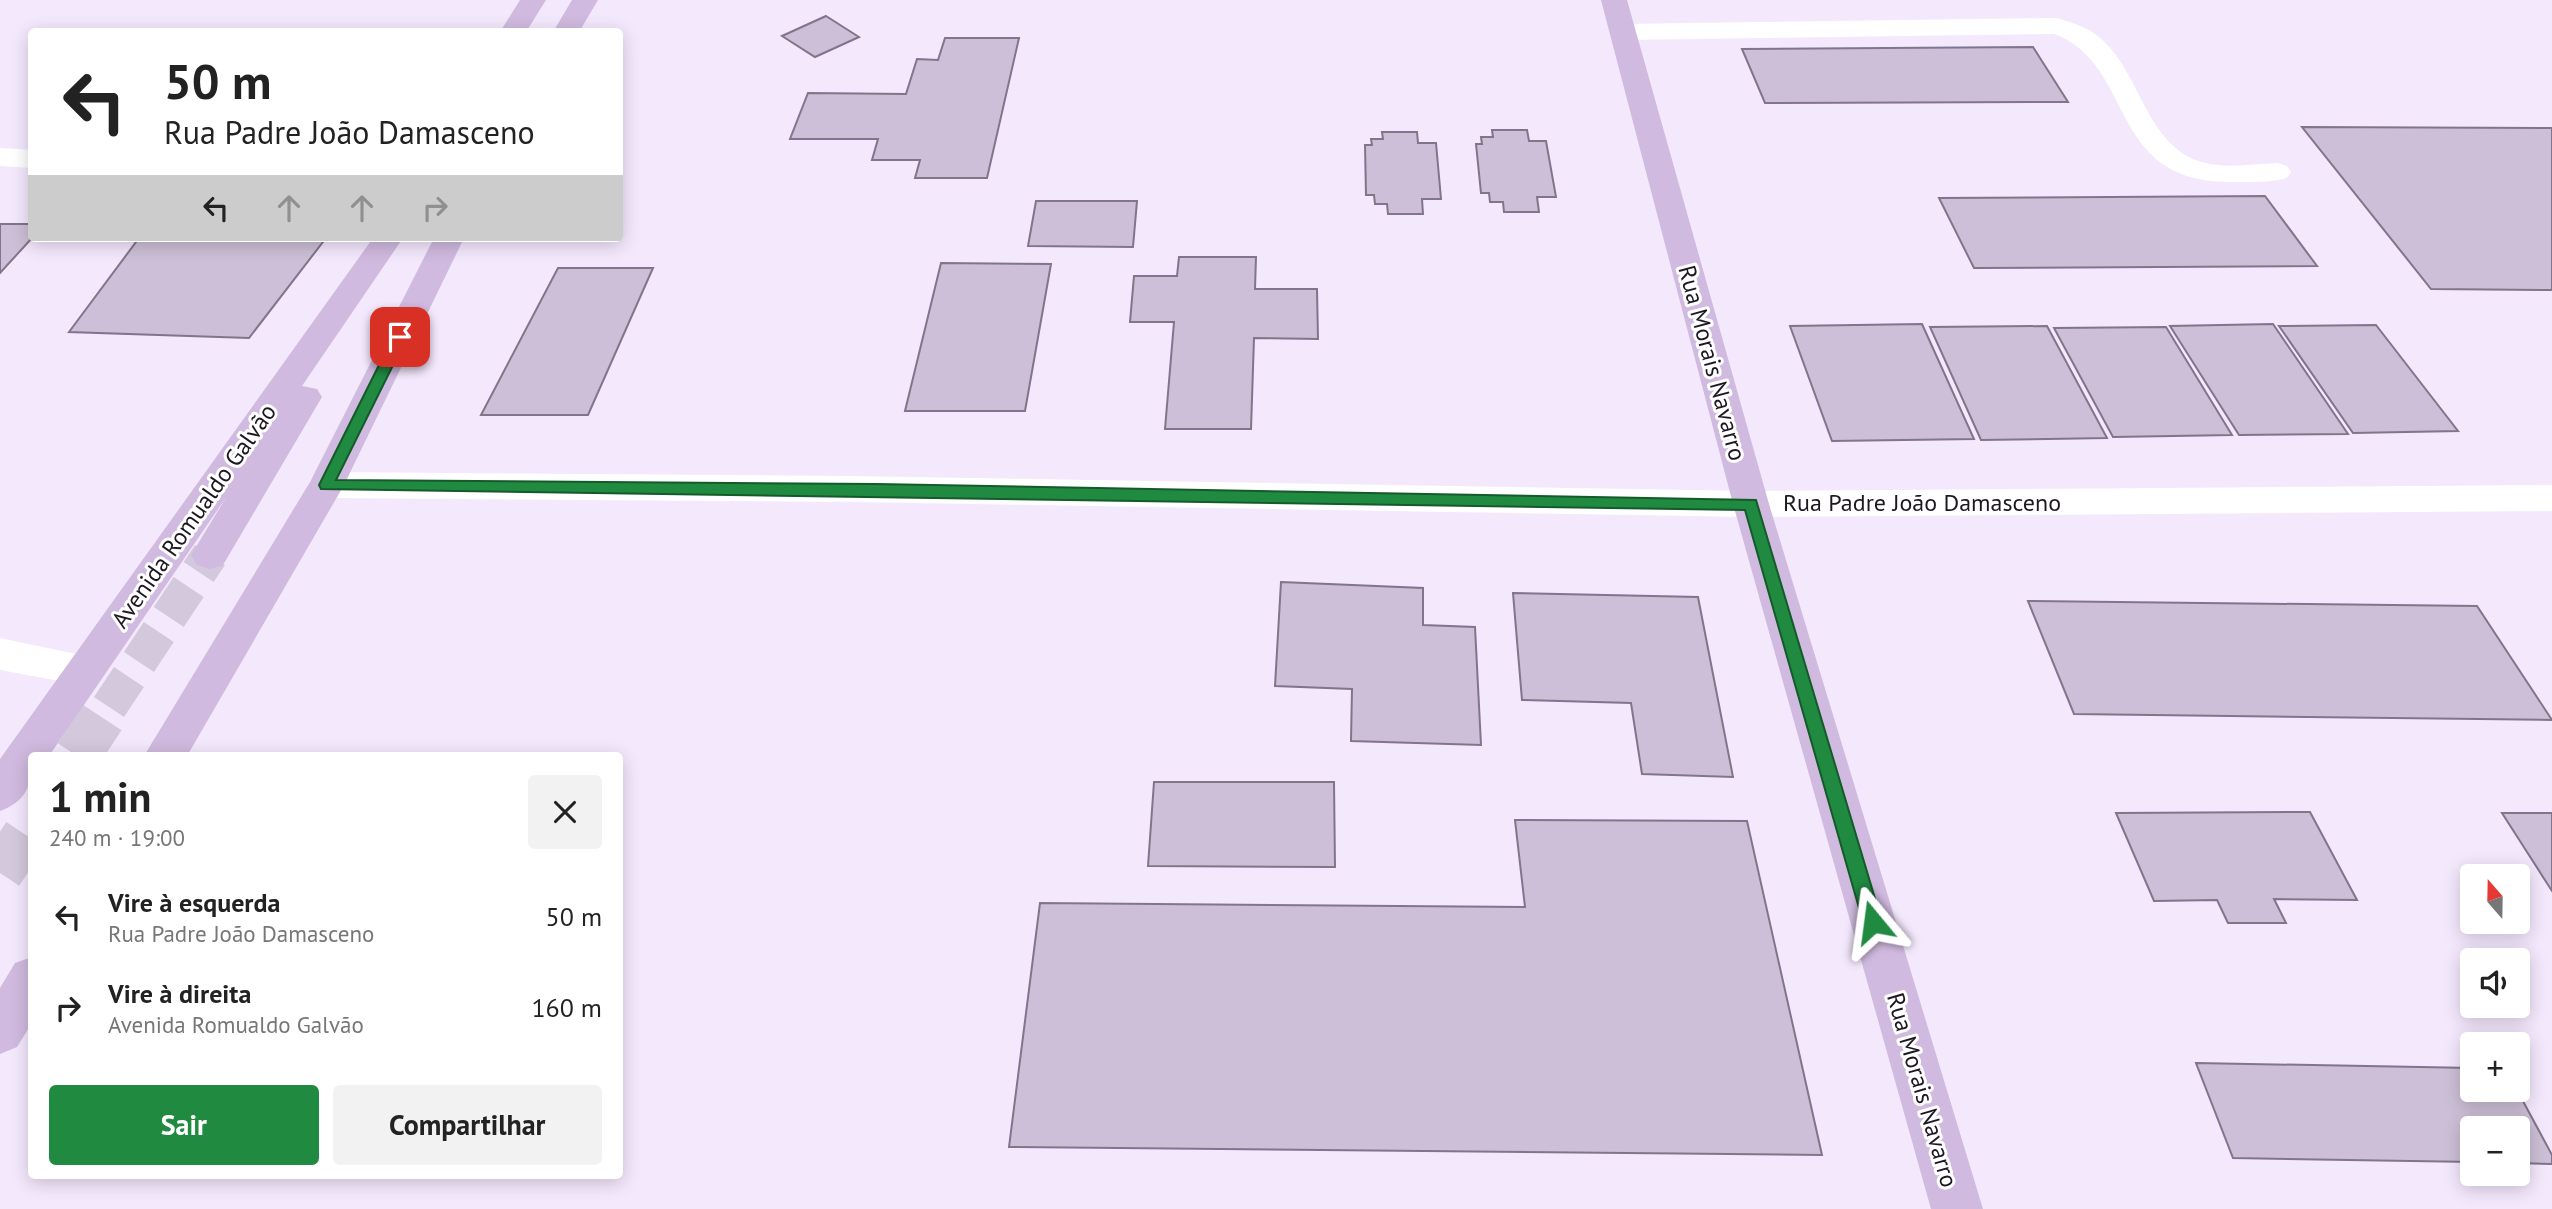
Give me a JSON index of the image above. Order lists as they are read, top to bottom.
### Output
{
  "streets": {
    "main road": ["Rua Morais Navarro", "Avenida Romualdo Galvão"],
    "street": ["Rua Padre João Damasceno"]
  },
  "crossings": [
    ["Rua Morais Navarro", "Rua Padre João Damasceno"]
  ],
  "north": "top",
  "page": {
    "turn": ["50 m", "Rua Padre João Damasceno"],
    "heading": ["1 min", "240 m · 19:00"],
    "map_buttons": ["+", "−"],
    "list": [
      {
        "name": "Vire à esquerda",
        "note": "Rua Padre João Damasceno",
        "value": "50 m"
      },
      {
        "name": "Vire à direita",
        "note": "Avenida Romualdo Galvão",
        "value": "160 m"
      }
    ],
    "buttons": ["Sair", "Compartilhar"]
  }
}
